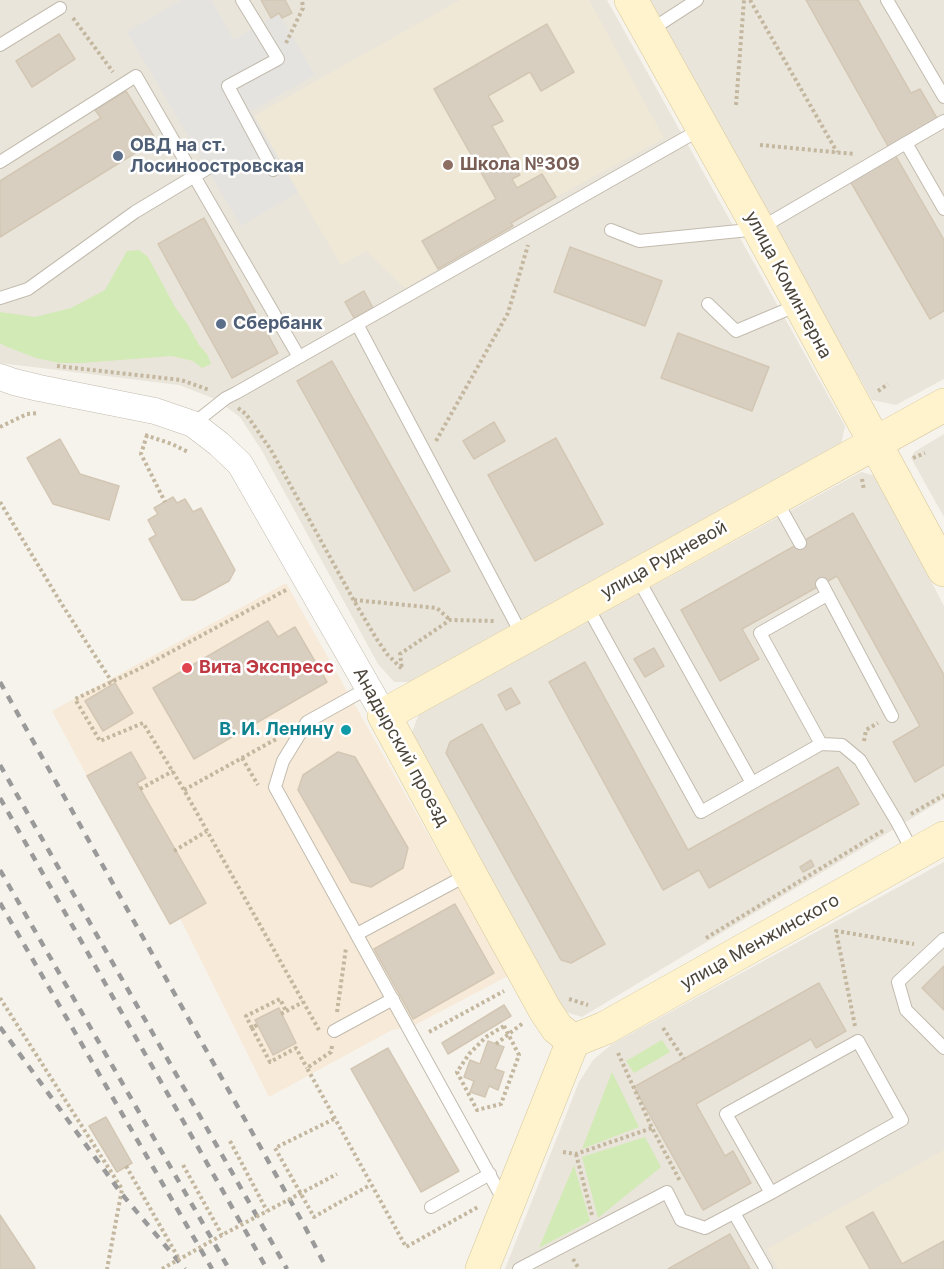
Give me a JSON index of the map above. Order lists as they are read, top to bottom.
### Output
{
  "streets": {
    "street": [
      "улица Коминтерна",
      "улица Рудневой",
      "Анадырский проезд",
      "улица Менжинского"
    ]
  },
  "crossings": [
    ["улица Коминтерна", "улица Рудневой"],
    ["улица Рудневой", "Анадырский проезд"],
    ["Анадырский проезд", "улица Менжинского"]
  ],
  "places": [
    "ОВД на ст. Лосиноостровская",
    "Школа №309",
    "Сбербанк",
    "Вита Экспресс",
    "В. И. Ленину"
  ]
}
